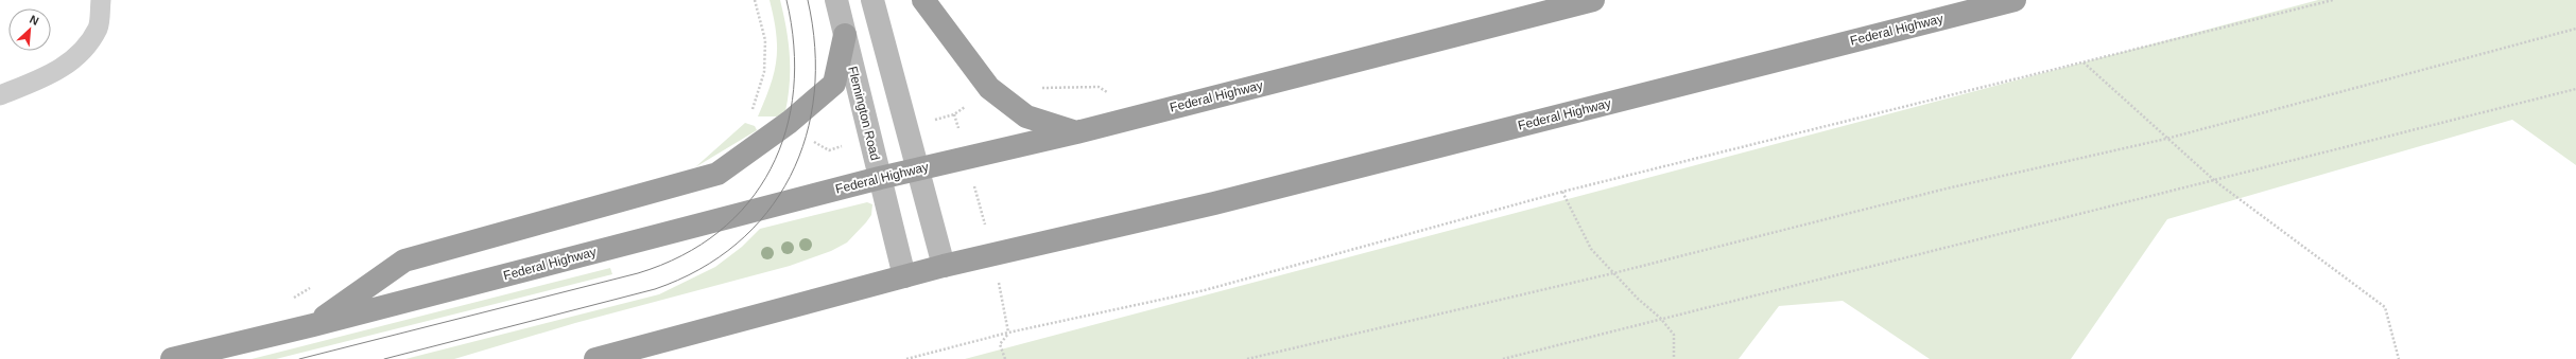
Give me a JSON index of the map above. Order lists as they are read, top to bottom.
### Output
{
  "streets": {
    "highway": ["Federal Highway"],
    "main road": ["Flemington Road"]
  },
  "crossings": [
    ["Federal Highway", "Flemington Road"]
  ],
  "north": "top right"
}
